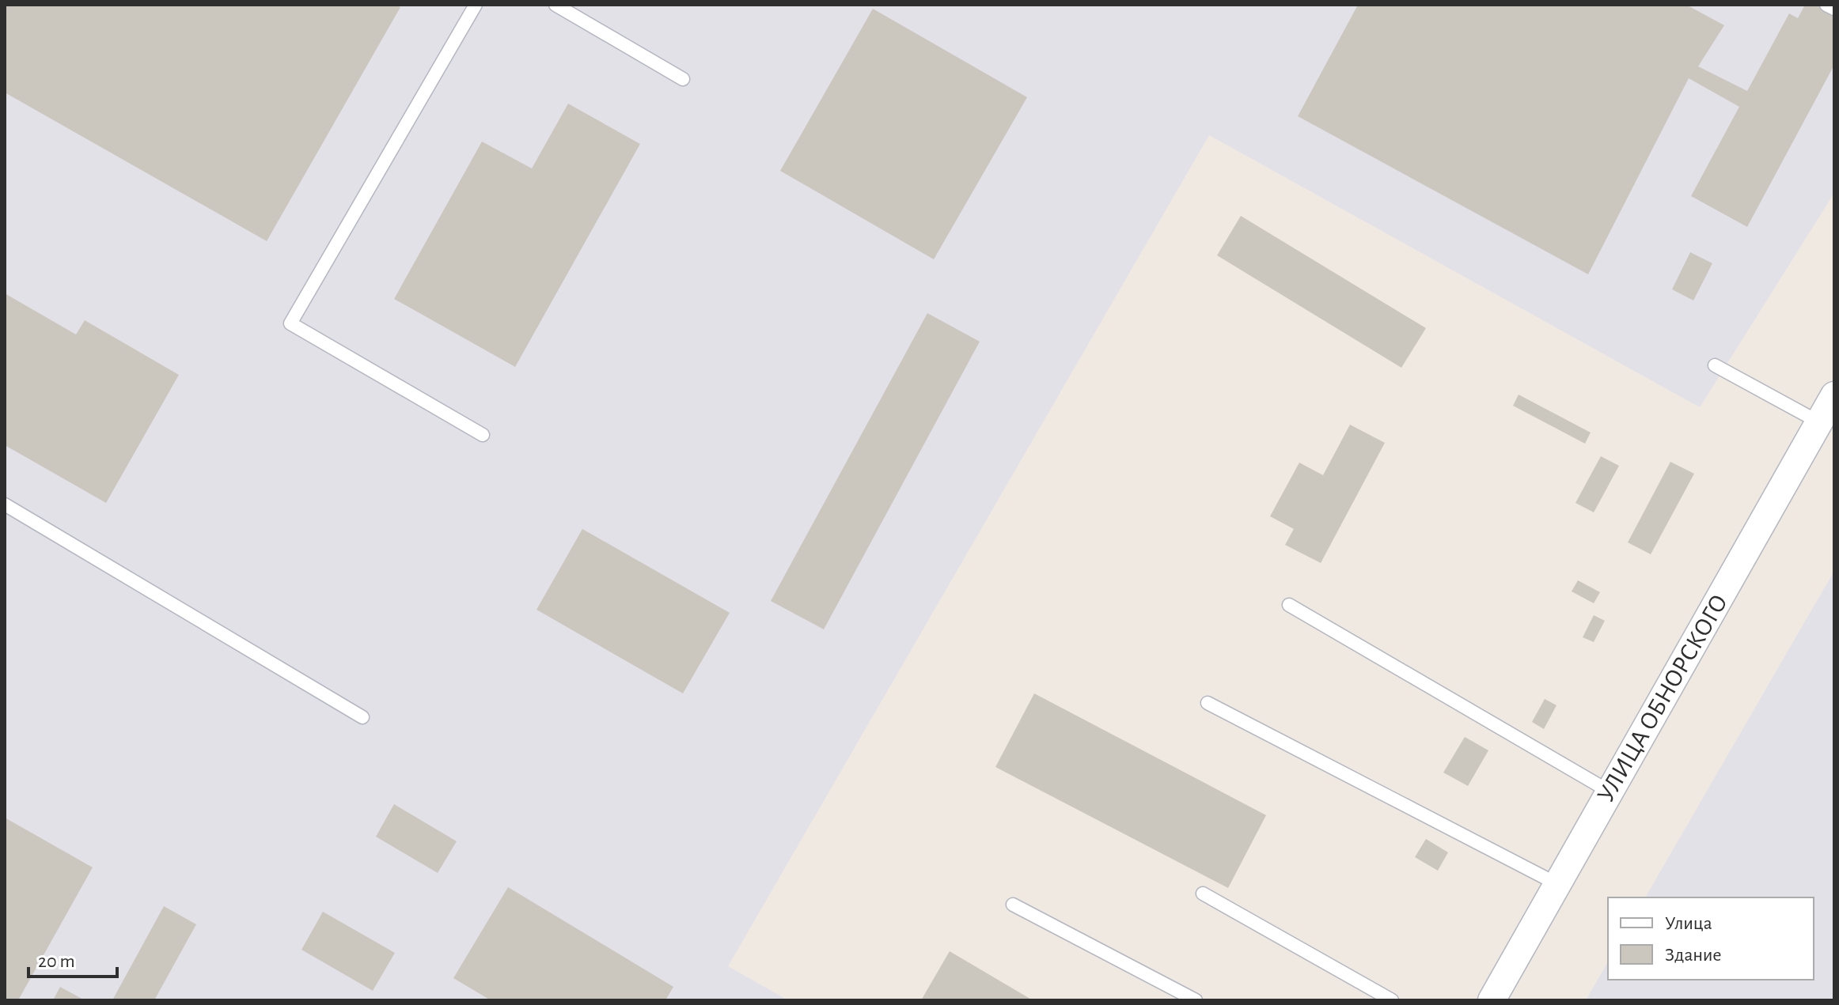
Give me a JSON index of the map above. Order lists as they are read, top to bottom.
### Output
{
  "streets": {
    "street": ["УЛИЦА ОБНОРСКОГО"]
  },
  "legend": ["Улица", "Здание"],
  "scale_bar": "20 m"
}
